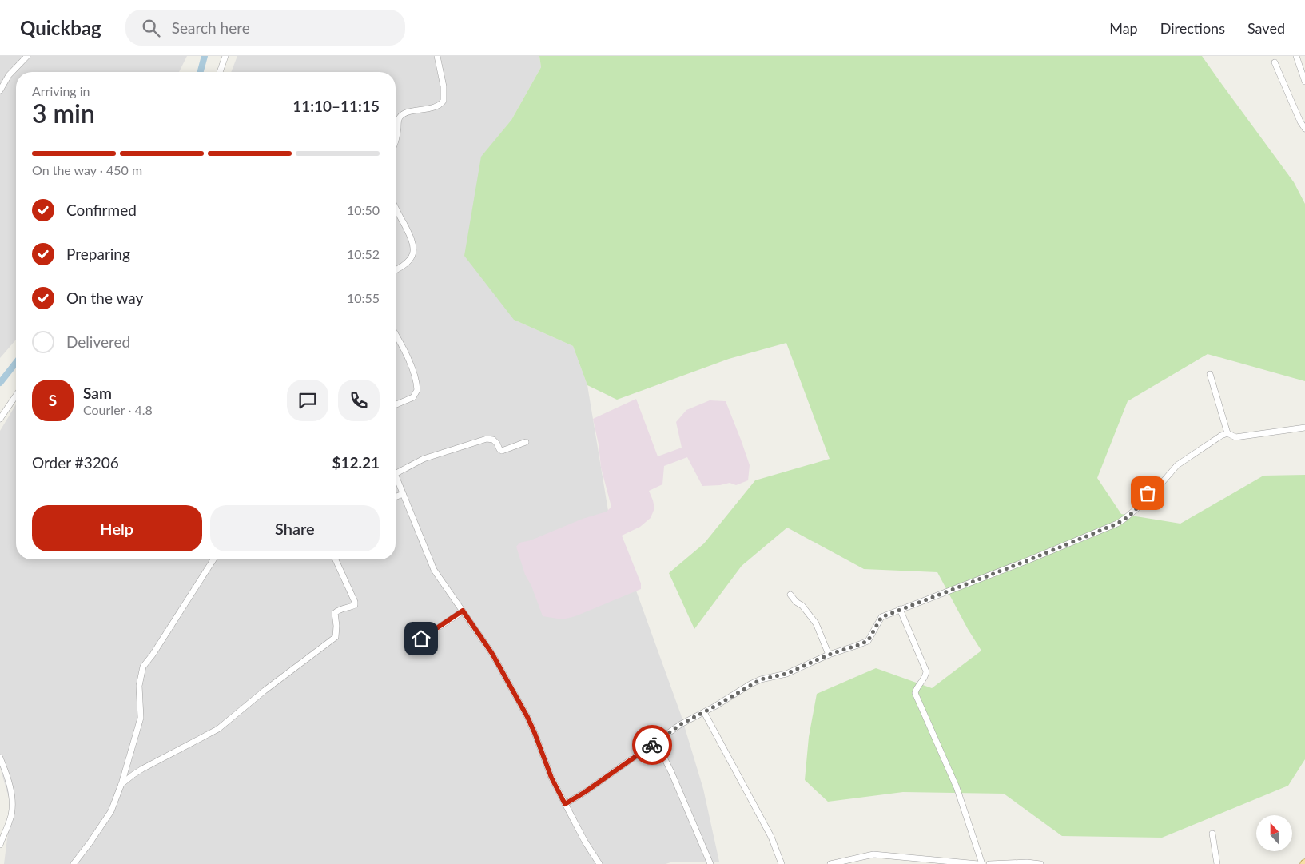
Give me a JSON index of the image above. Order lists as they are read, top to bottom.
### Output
{
  "north": "top",
  "page": {
    "header": "Quickbag",
    "search": "Search here",
    "nav": ["Map", "Directions", "Saved"],
    "heading": ["3 min", "Arriving in", "11:10–11:15"],
    "panel": [
      "Sam",
      "Courier · 4.8",
      "Order #3206",
      "$12.21"
    ],
    "bar": "On the way · 450 m",
    "list": [
      ["Confirmed", "10:50"],
      ["Preparing", "10:52"],
      ["On the way", "10:55"],
      "Delivered"
    ],
    "round": "S",
    "buttons": ["Help", "Share"]
  }
}
